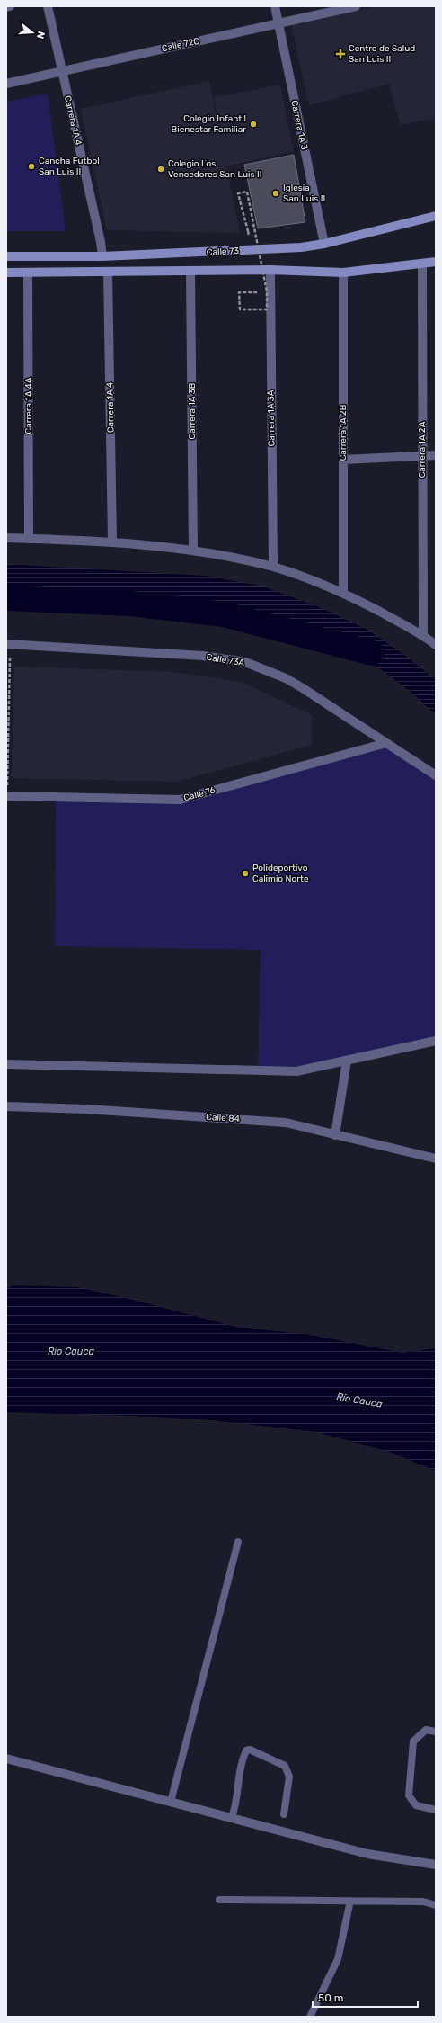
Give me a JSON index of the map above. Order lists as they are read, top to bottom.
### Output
{
  "streets": {
    "main road": ["Calle 73"],
    "street": [
      "Calle 72C",
      "Carrera 1A 4",
      "Carrera 1A 3",
      "Carrera 1A 4A",
      "Carrera 1A 3B",
      "Carrera 1A 3A",
      "Carrera 1A 2B",
      "Carrera 1A 2A",
      "Calle 73A",
      "Calle 76",
      "Calle 84"
    ]
  },
  "crossings": [
    ["Calle 72C", "Carrera 1A 4"],
    ["Calle 72C", "Carrera 1A 3"],
    ["Carrera 1A 4", "Calle 73"],
    ["Carrera 1A 3", "Calle 73"],
    ["Calle 73A", "Calle 76"]
  ],
  "water": ["Río Cauca"],
  "places": {
    "health": ["Centro de Salud San Luis II"],
    "other": [
      "Colegio Infantil Bienestar Familiar",
      "Cancha Futbol San Luis II",
      "Colegio Los Vencedores San Luis II",
      "Iglesia San Luis II",
      "Polideportivo Calimio Norte"
    ]
  },
  "scale_bar": "50 m",
  "north": "right"
}
